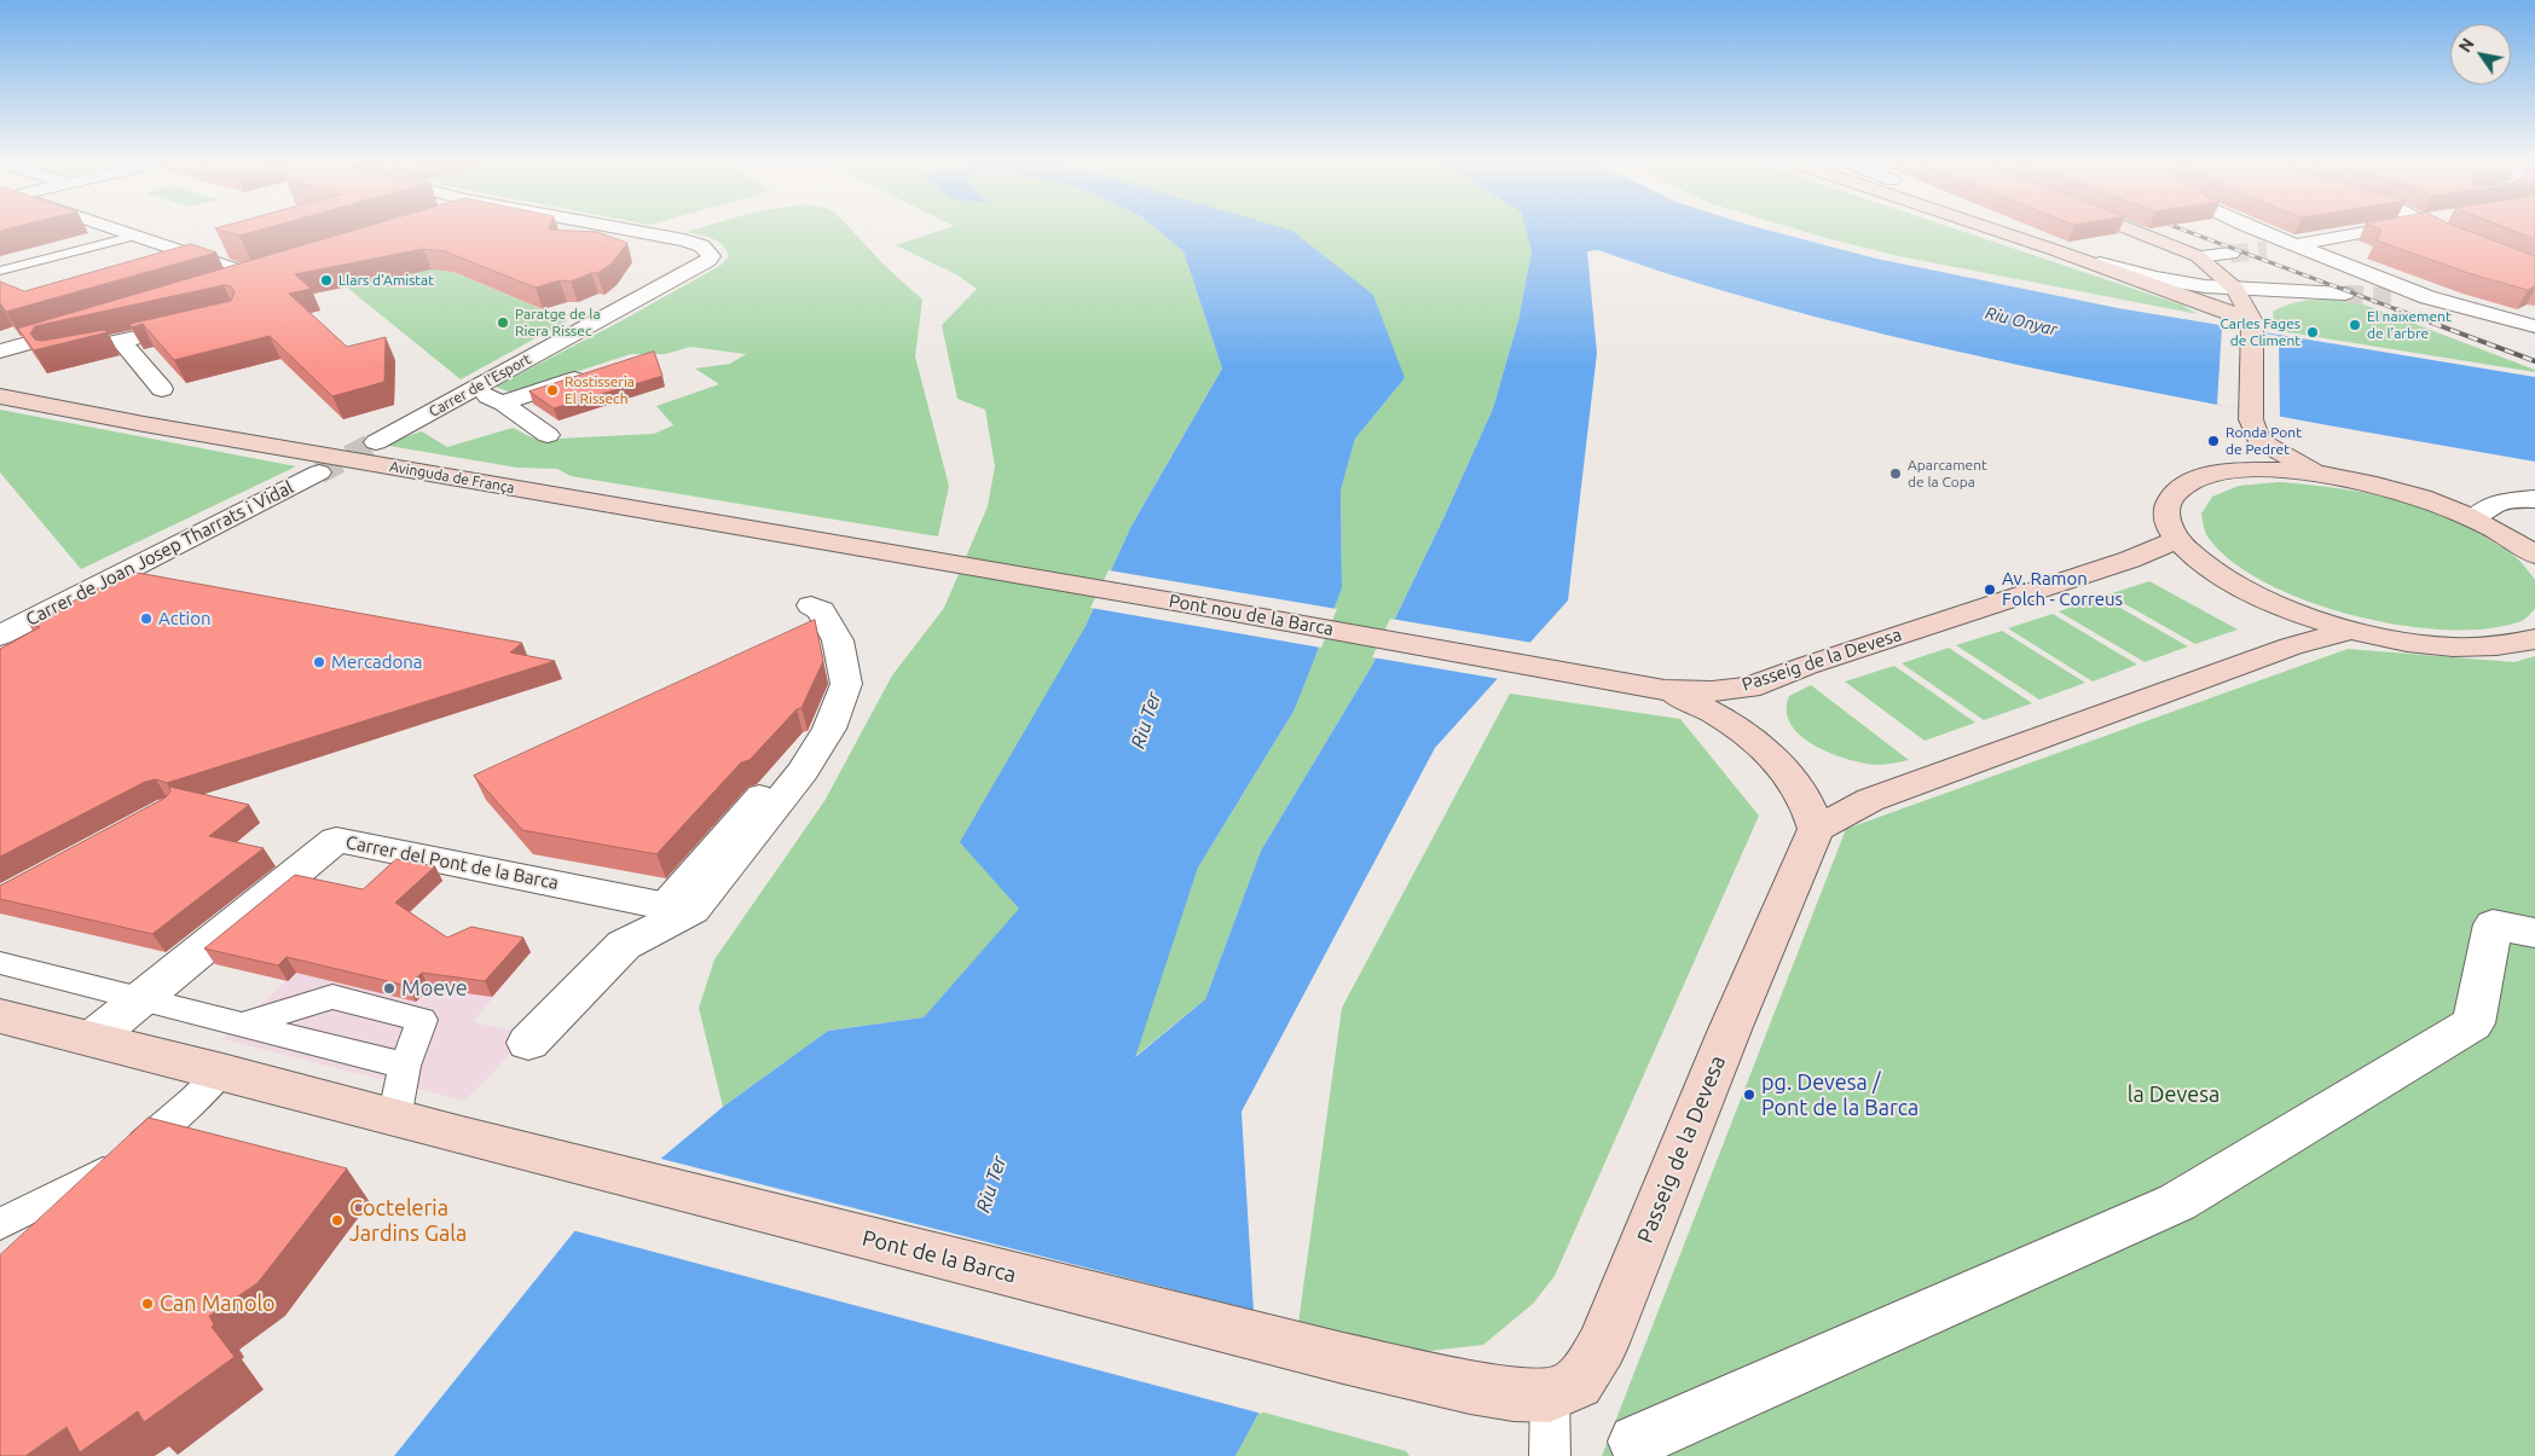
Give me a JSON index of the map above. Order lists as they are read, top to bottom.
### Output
{
  "streets": {
    "main road": [
      "Avinguda de França",
      "Pont nou de la Barca",
      "Passeig de la Devesa",
      "Pont de la Barca"
    ],
    "street": ["Carrer de l'Esport", "Carrer de Joan Josep Tharrats i Vidal", "Carrer del Pont de la Barca"]
  },
  "crossings": [
    ["Avinguda de França", "Pont nou de la Barca"],
    ["Pont nou de la Barca", "Passeig de la Devesa"],
    ["Passeig de la Devesa", "Pont de la Barca"]
  ],
  "water": ["Riu Onyar", "Riu Ter"],
  "parks": ["la Devesa"],
  "places": [
    "Llars d'Amistat",
    "Paratge de la Riera Rissec",
    "El naixement de l’arbre",
    "Carles Fages de Climent",
    "Rostisseria El Rissech",
    "Ronda Pont de Pedret",
    "Aparcament de la Copa",
    "Av. Ramon Folch - Correus",
    "Action",
    "Mercadona",
    "Moeve",
    "pg. Devesa / Pont de la Barca",
    "Cocteleria Jardins Gala",
    "Can Manolo"
  ],
  "north": "top left"
}
